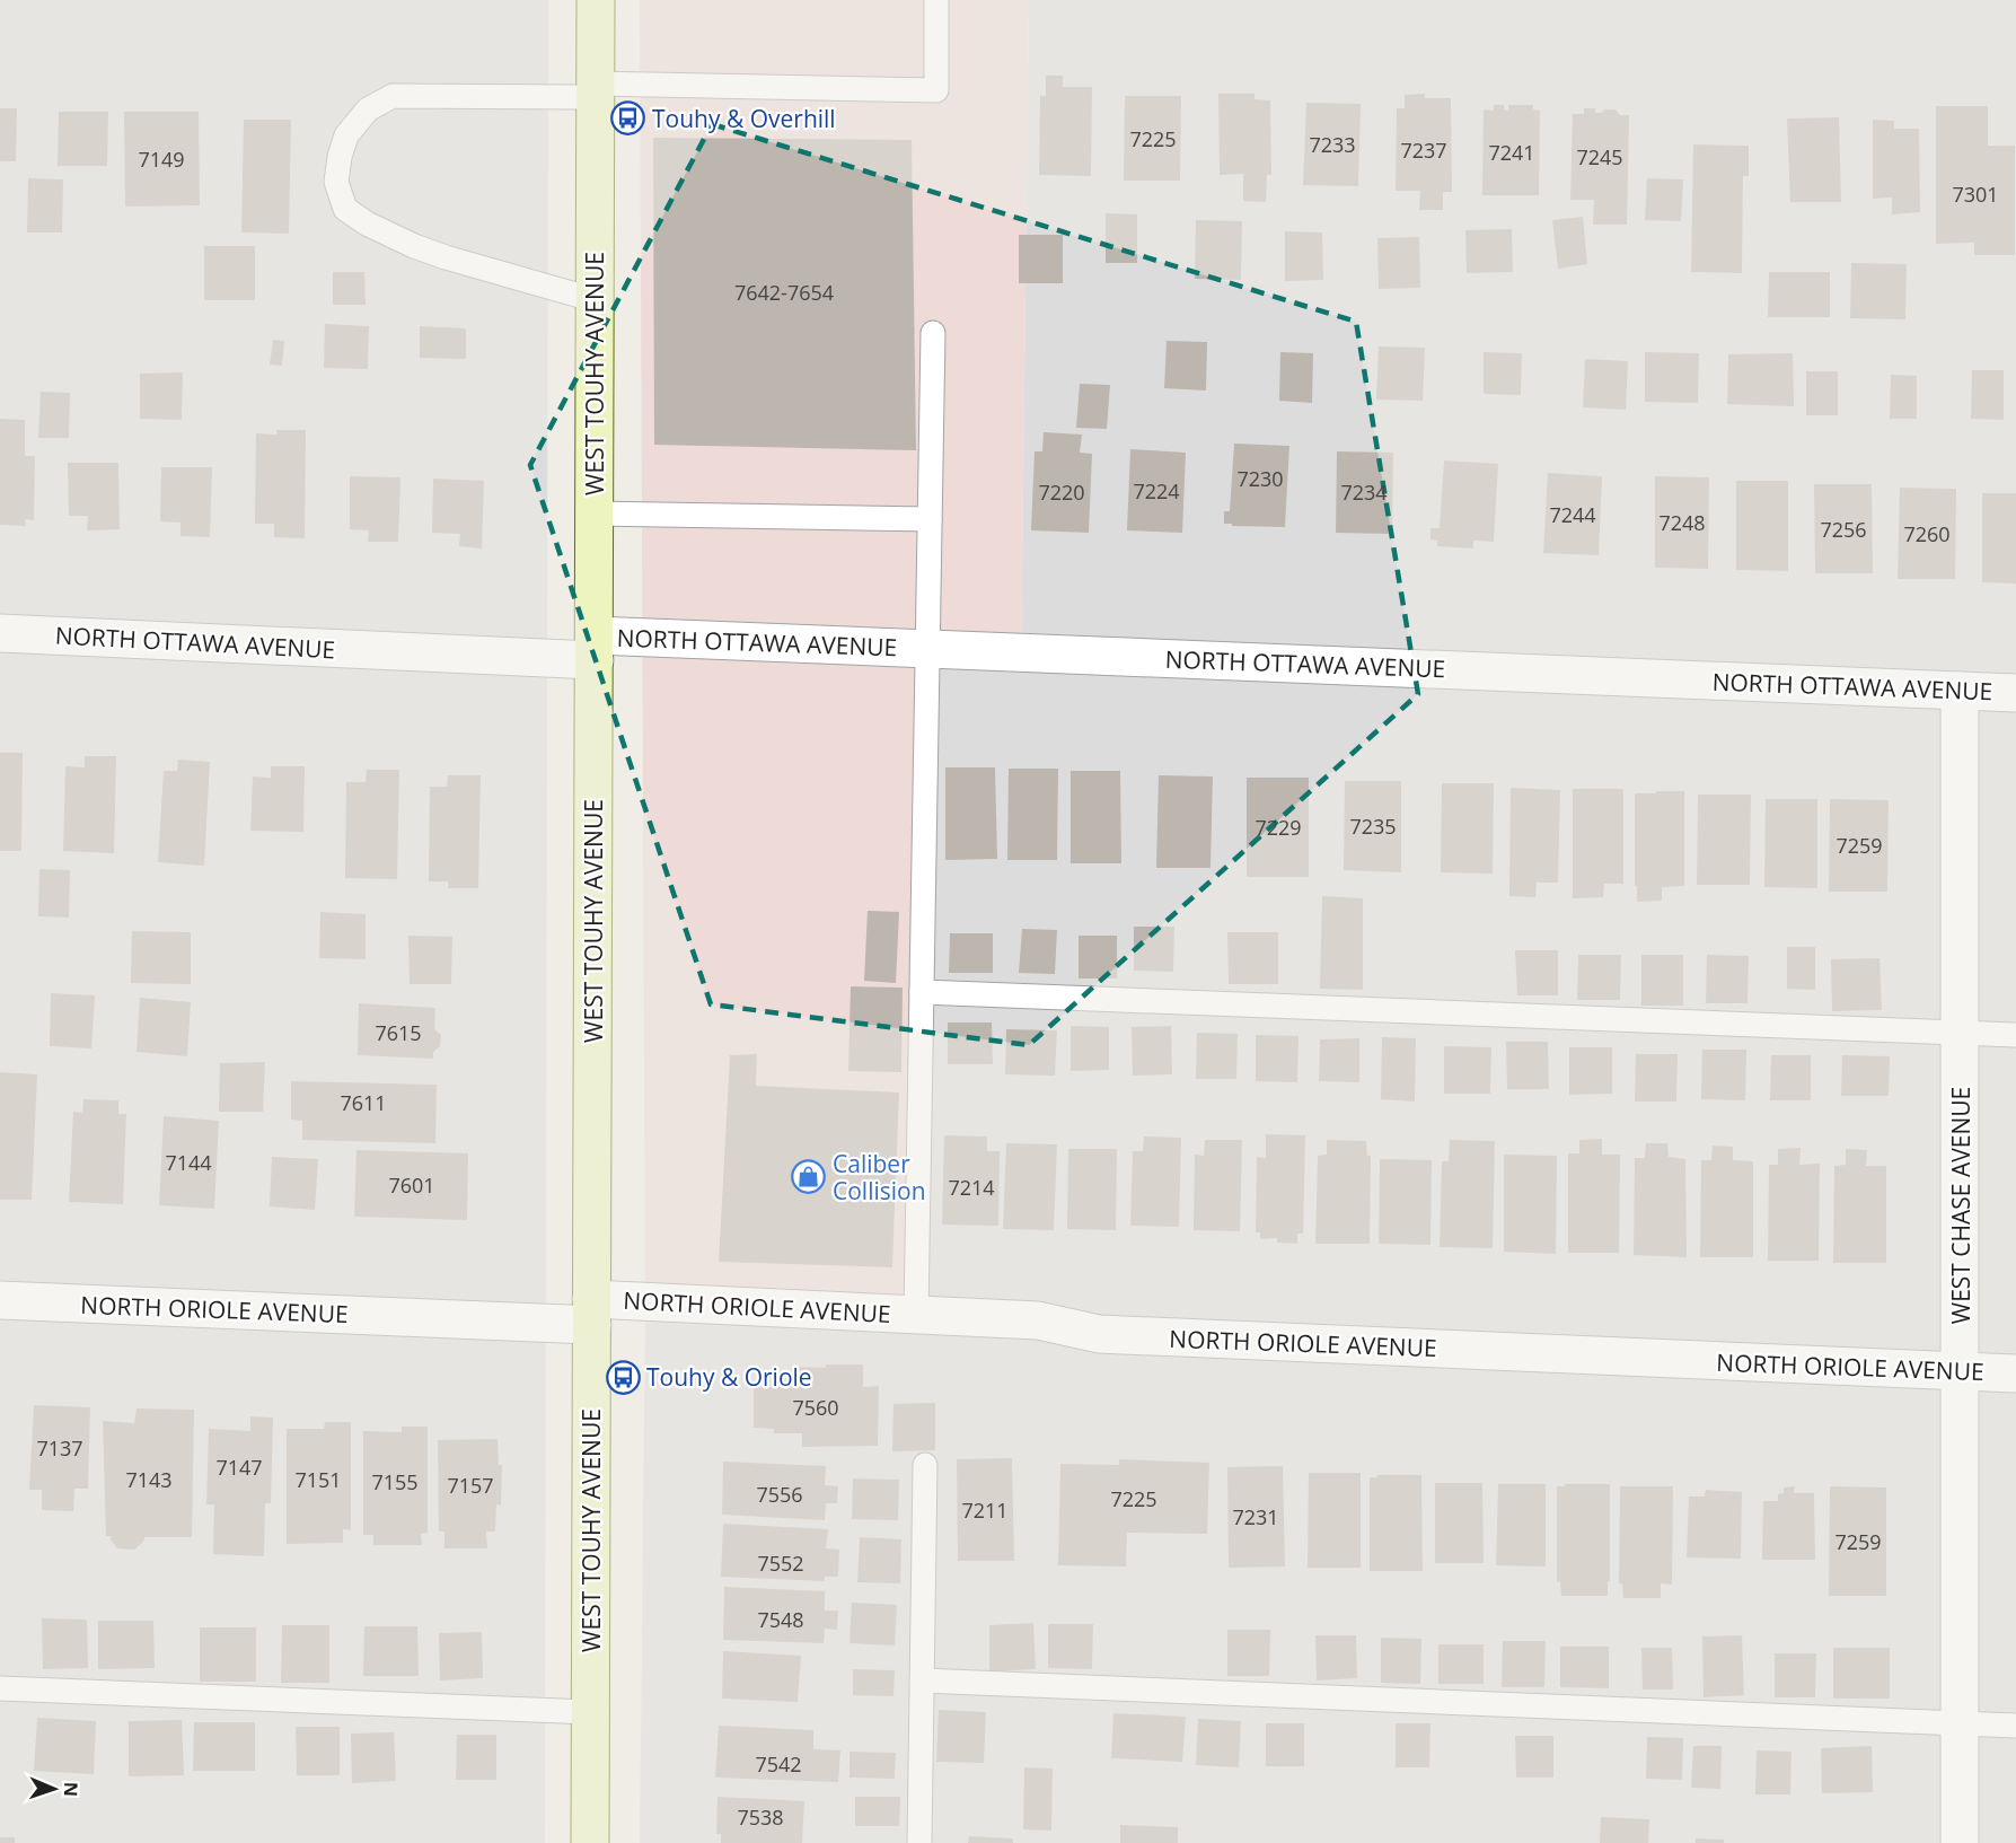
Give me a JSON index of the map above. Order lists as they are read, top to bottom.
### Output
{
  "streets": {
    "main road": ["WEST TOUHY AVENUE"],
    "street": ["NORTH OTTAWA AVENUE", "WEST CHASE AVENUE", "NORTH ORIOLE AVENUE"]
  },
  "crossings": [
    ["WEST TOUHY AVENUE", "NORTH OTTAWA AVENUE"],
    ["WEST TOUHY AVENUE", "NORTH ORIOLE AVENUE"],
    ["NORTH OTTAWA AVENUE", "WEST CHASE AVENUE"],
    ["WEST CHASE AVENUE", "NORTH ORIOLE AVENUE"]
  ],
  "places": {
    "bus stop": ["Touhy & Overhill", "Touhy & Oriole"],
    "shop": ["Caliber Collision"]
  },
  "house_numbers": [
    "7225",
    "7233",
    "7237",
    "7241",
    "7245",
    "7149",
    "7301",
    "7642-7654",
    "7230",
    "7224",
    "7220",
    "7234",
    "7244",
    "7248",
    "7256",
    "7260",
    "7235",
    "7229",
    "7259",
    "7615",
    "7611",
    "7144",
    "7601",
    "7214",
    "7560",
    "7137",
    "7147",
    "7143",
    "7151",
    "7155",
    "7157",
    "7556",
    "7225",
    "7211",
    "7231",
    "7259",
    "7552",
    "7548",
    "7542",
    "7538"
  ],
  "north": "right"
}
